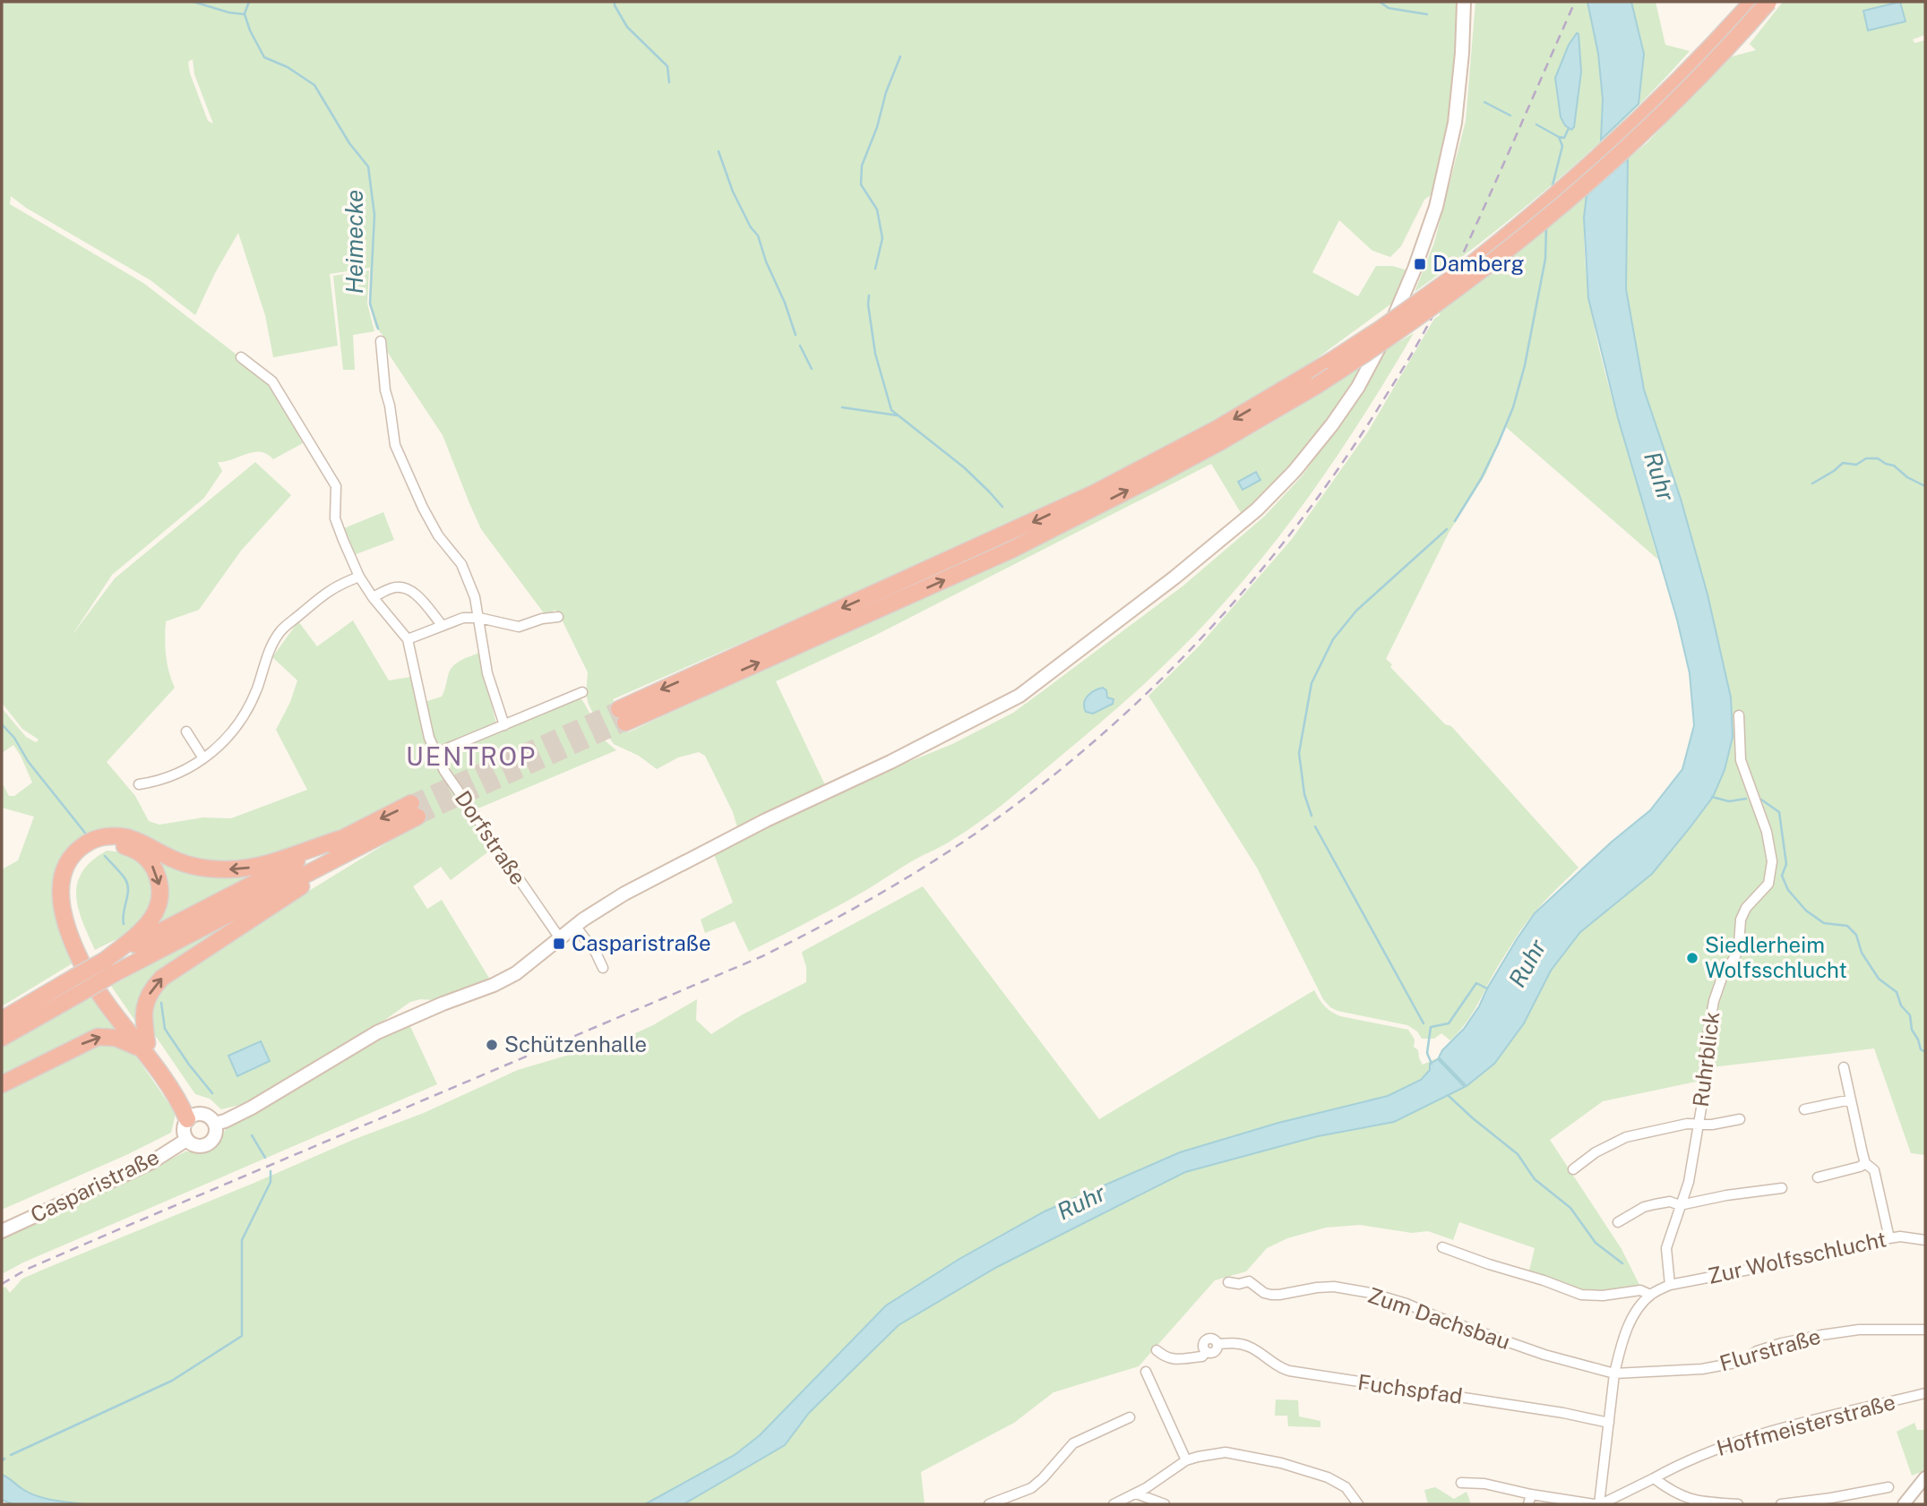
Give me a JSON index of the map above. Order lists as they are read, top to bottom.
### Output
{
  "streets": {
    "main road": ["Casparistraße"],
    "street": [
      "Dorfstraße",
      "Ruhrblick",
      "Zur Wolfsschlucht",
      "Zum Dachsbau",
      "Flurstraße",
      "Fuchspfad",
      "Hoffmeisterstraße"
    ]
  },
  "crossings": [
    ["Ruhrblick", "Zur Wolfsschlucht"],
    ["Zum Dachsbau", "Flurstraße"]
  ],
  "districts": ["UENTROP"],
  "water": ["Heimecke", "Ruhr"],
  "places": {
    "transit": ["Damberg", "Casparistraße"],
    "other": ["Siedlerheim Wolfsschlucht", "Schützenhalle"]
  }
}
